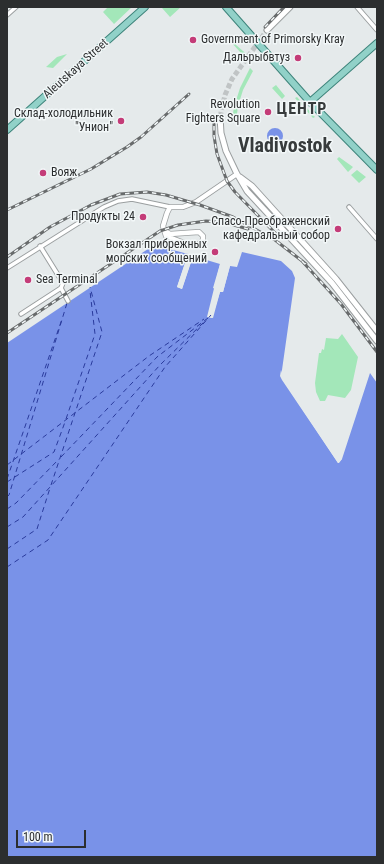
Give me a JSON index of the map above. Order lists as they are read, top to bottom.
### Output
{
  "streets": {
    "main road": ["Aleutskaya Street"]
  },
  "districts": ["ЦЕНТР", "Vladivostok"],
  "places": [
    "Government of Primorsky Kray",
    "Дальрыбвтуз",
    "Revolution Fighters Square",
    "Склад-холодильник \"Унион\"",
    "Вояж",
    "Продукты 24",
    "Спасо-Преображенский кафедральный собор",
    "Вокзал прибрежных морских сообщений",
    "Sea Terminal"
  ],
  "scale_bar": "100 m"
}
